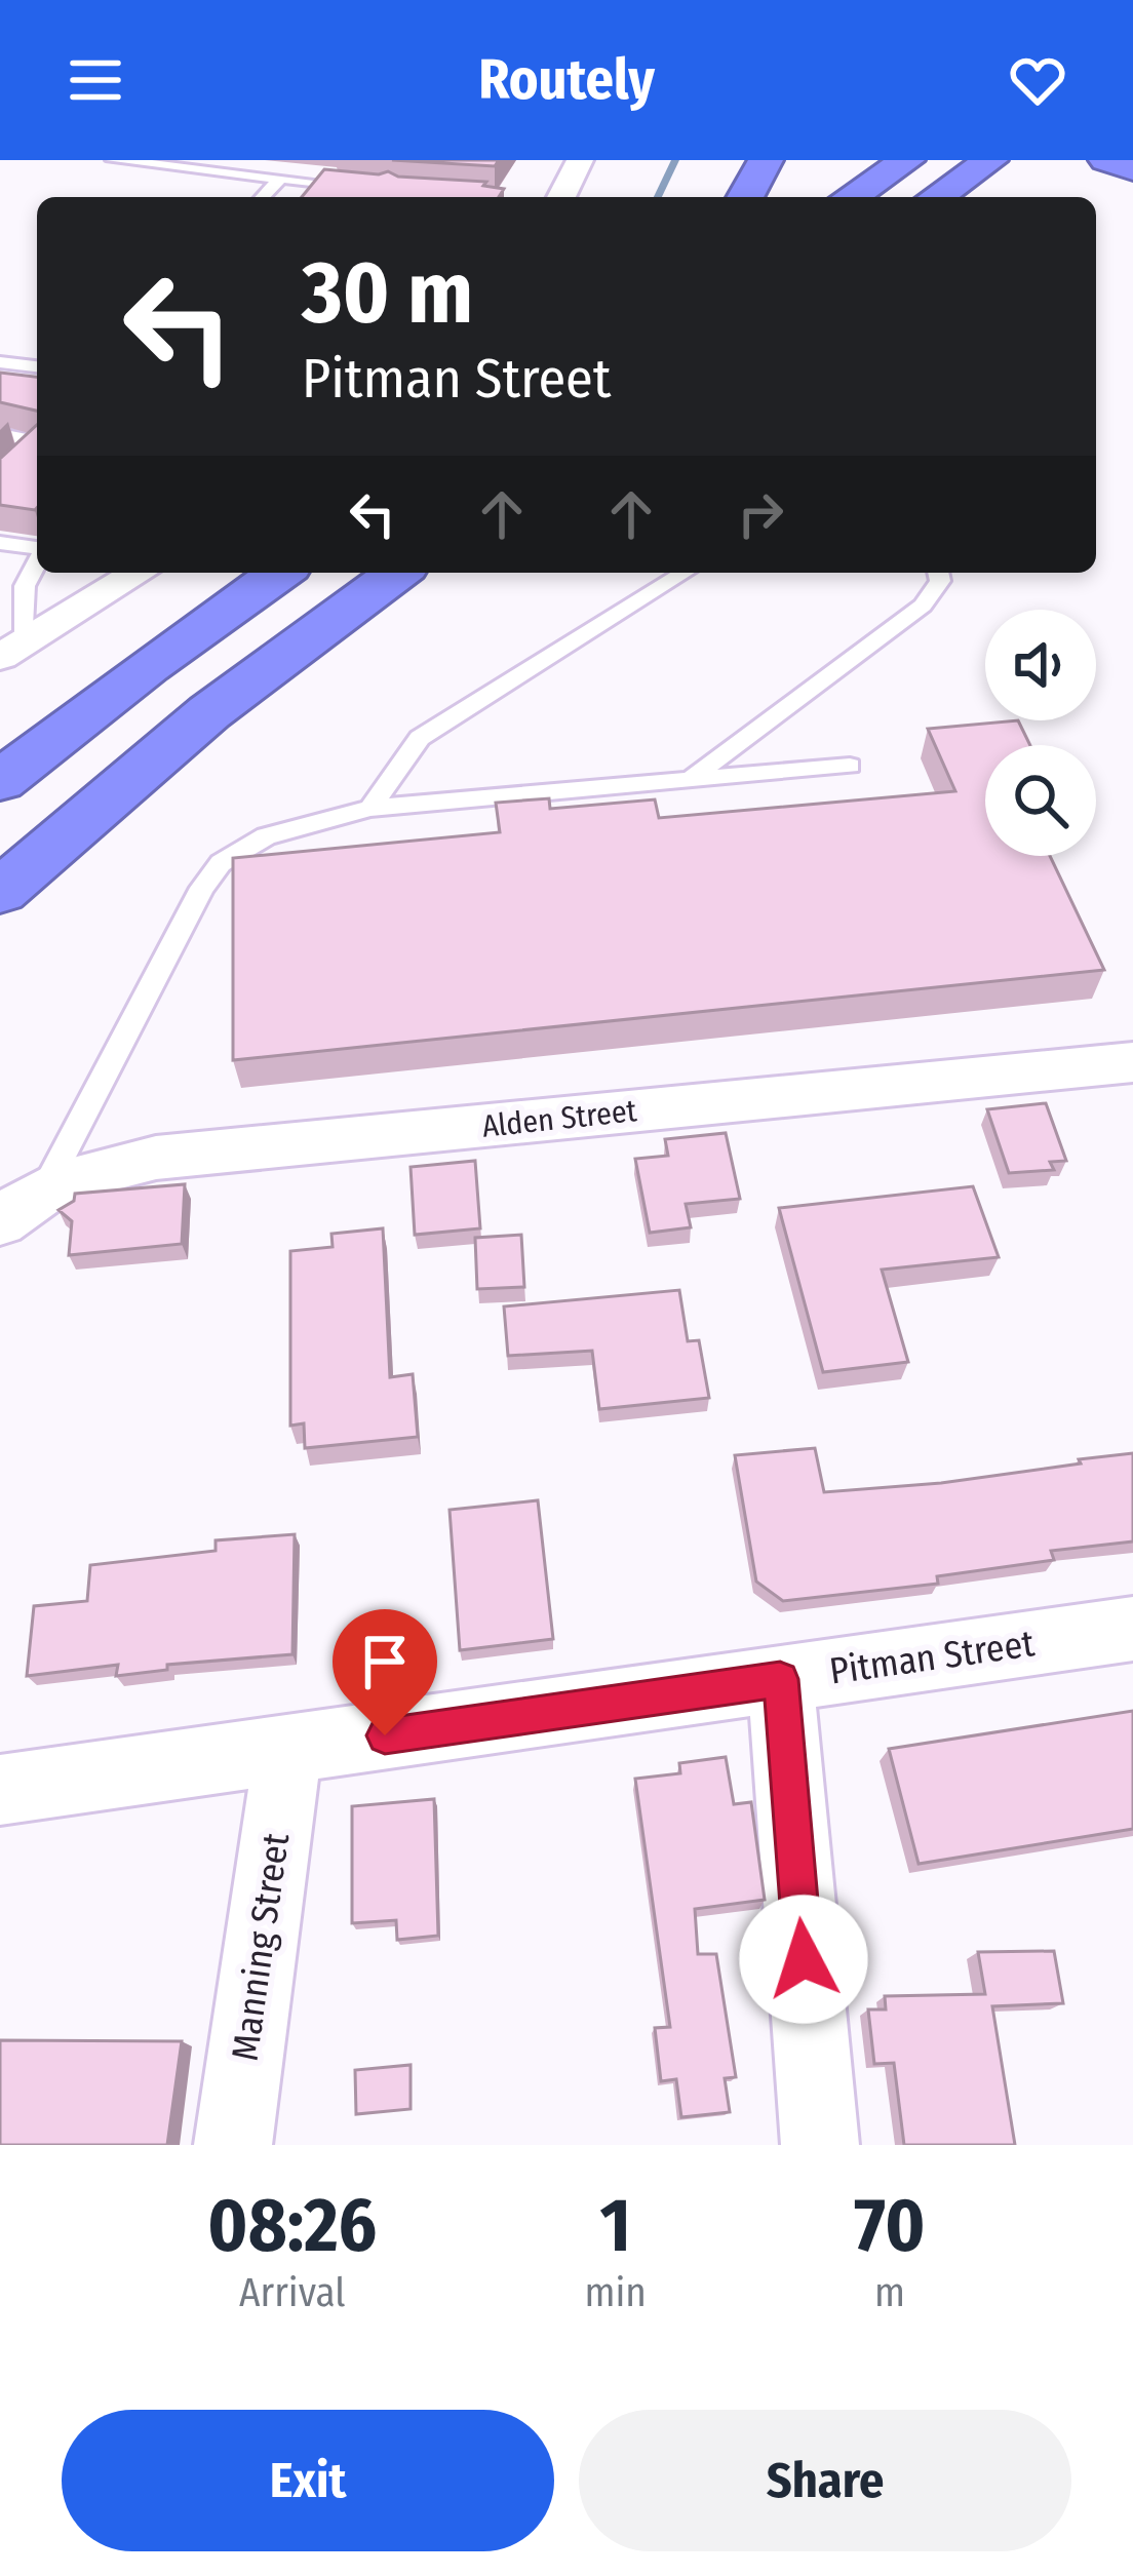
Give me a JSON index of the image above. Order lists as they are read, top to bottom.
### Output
{
  "streets": {
    "street": ["Alden Street", "Pitman Street", "Manning Street"]
  },
  "crossings": [
    ["Pitman Street", "Manning Street"]
  ],
  "page": {
    "header": "Routely",
    "turn": ["30 m", "Pitman Street"],
    "eta": [
      "08:26",
      "Arrival",
      "1",
      "min",
      "70",
      "m"
    ],
    "buttons": ["Exit", "Share"]
  }
}
